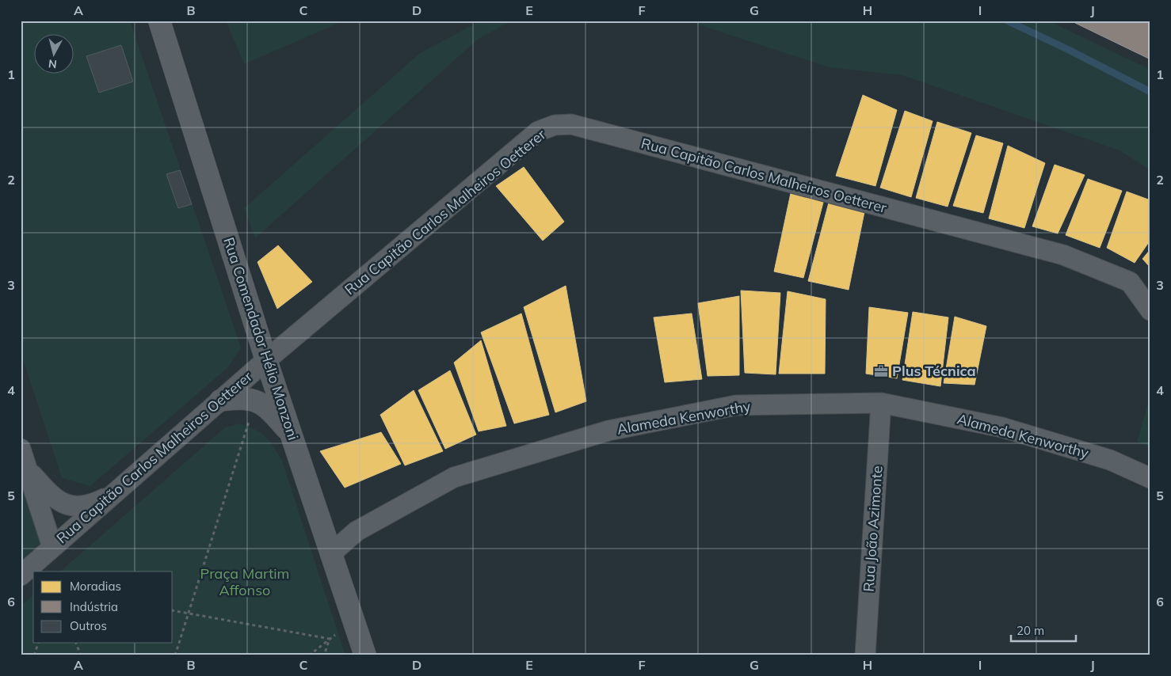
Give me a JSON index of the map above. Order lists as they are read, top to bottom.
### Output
{
  "streets": {
    "street": [
      "Rua Capitão Carlos Malheiros Oetterer",
      "Rua Comendador Hélio Monzoni",
      "Alameda Kenworthy",
      "Rua João Azimonte"
    ]
  },
  "crossings": [
    ["Rua Capitão Carlos Malheiros Oetterer", "Rua Comendador Hélio Monzoni"],
    ["Rua Comendador Hélio Monzoni", "Alameda Kenworthy"],
    ["Alameda Kenworthy", "Rua João Azimonte"]
  ],
  "parks": ["Praça Martim Affonso"],
  "places": {
    "office": ["Plus Técnica"]
  },
  "legend": ["Moradias", "Indústria", "Outros"],
  "scale_bar": "20 m",
  "north": "bottom",
  "grid": {
    "columns": [
      "A",
      "B",
      "C",
      "D",
      "E",
      "F",
      "G",
      "H",
      "I",
      "J"
    ],
    "rows": [
      "1",
      "2",
      "3",
      "4",
      "5",
      "6"
    ]
  }
}
